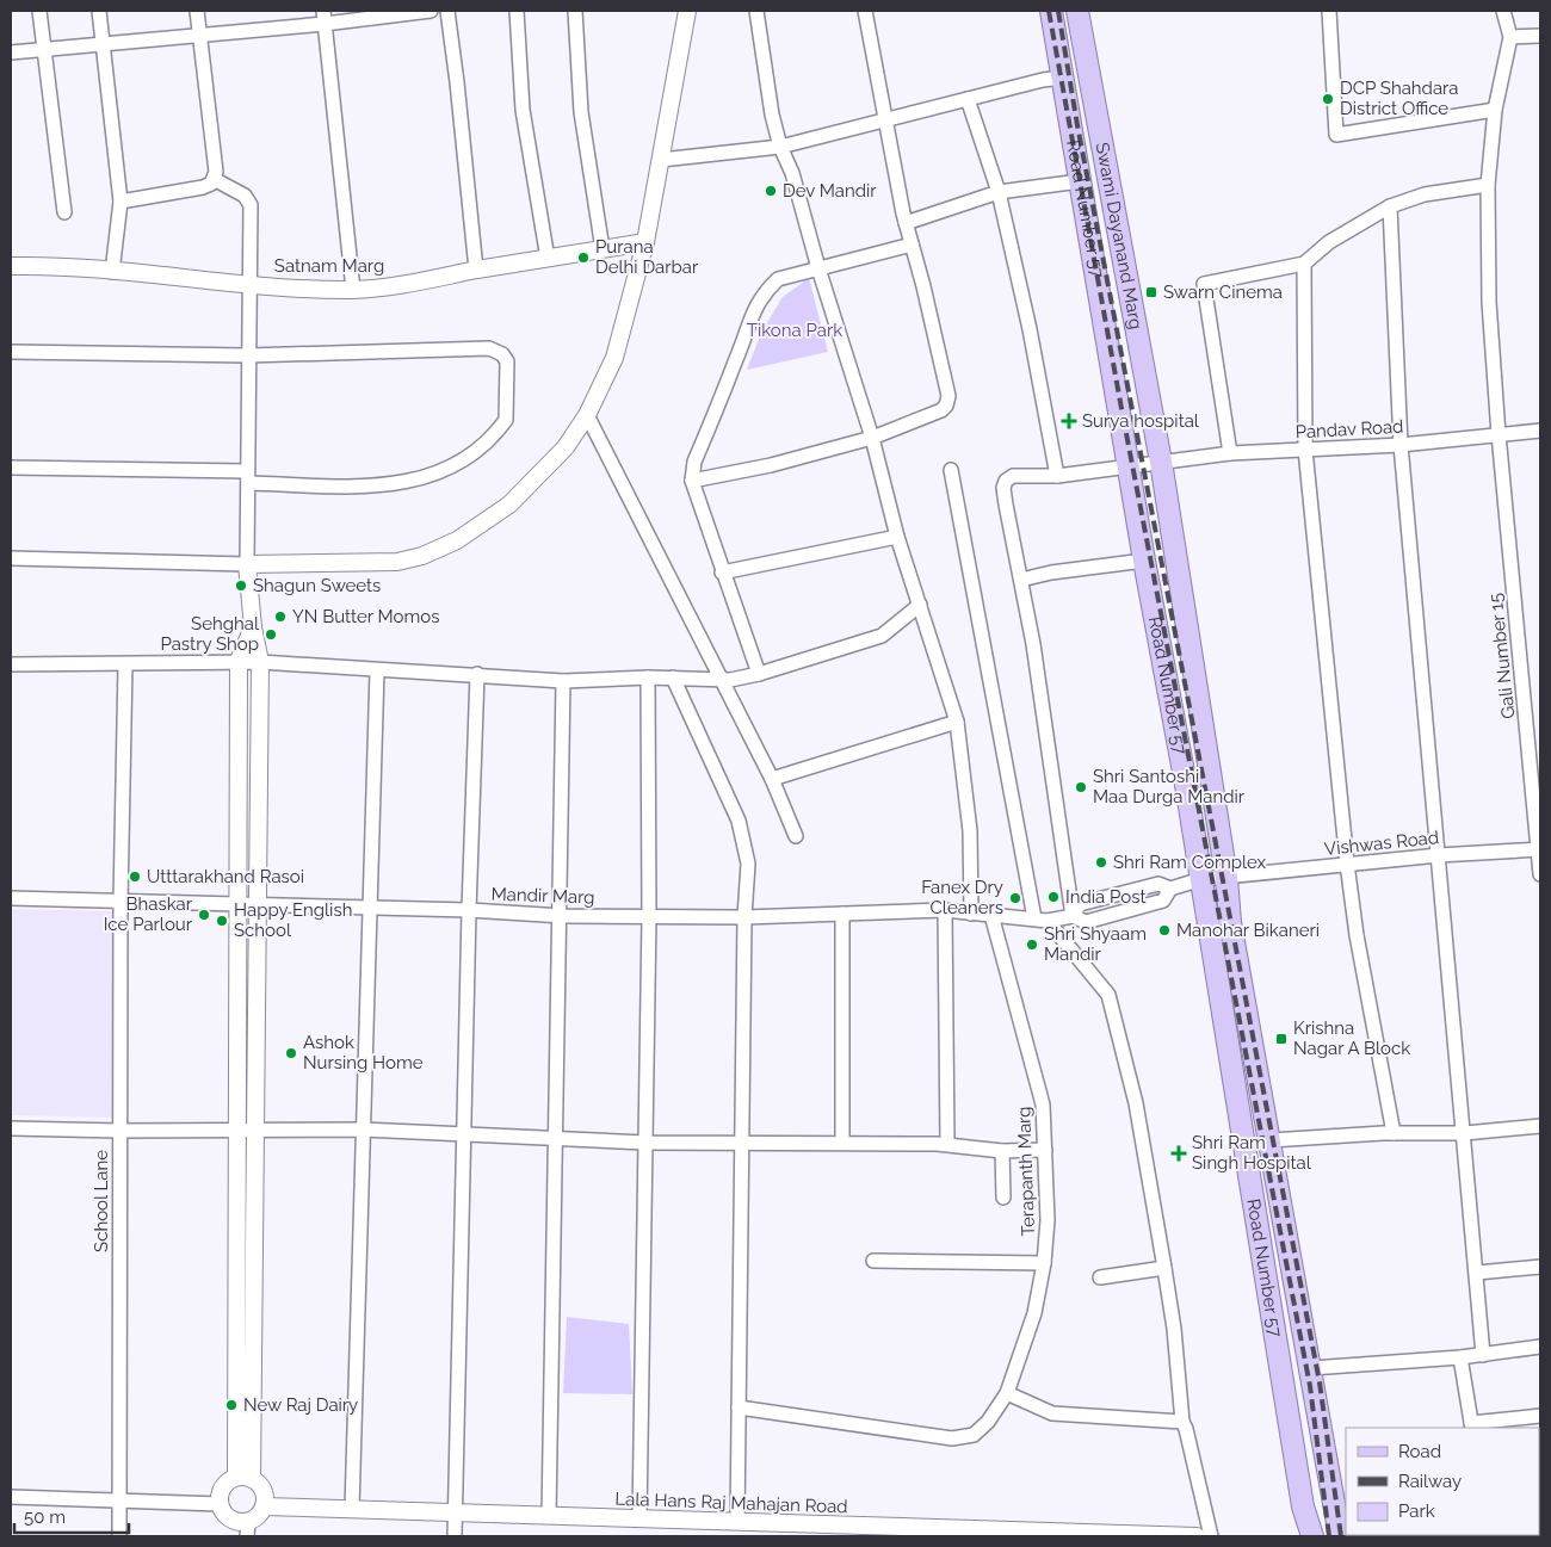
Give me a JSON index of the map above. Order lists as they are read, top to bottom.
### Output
{
  "streets": {
    "main road": ["Road Number 57", "Swami Dayanand Marg"],
    "street": [
      "Satnam Marg",
      "Pandav Road",
      "Gali Number 15",
      "Vishwas Road",
      "Mandir Marg",
      "Terapanth Marg",
      "School Lane",
      "Lala Hans Raj Mahajan Road"
    ]
  },
  "crossings": [
    ["Road Number 57", "Swami Dayanand Marg"],
    ["Road Number 57", "Pandav Road"],
    ["Road Number 57", "Vishwas Road"],
    ["Road Number 57", "Mandir Marg"],
    ["Swami Dayanand Marg", "Pandav Road"],
    ["Pandav Road", "Gali Number 15"],
    ["Gali Number 15", "Vishwas Road"],
    ["Vishwas Road", "Mandir Marg"],
    ["Mandir Marg", "Terapanth Marg"],
    ["Mandir Marg", "School Lane"]
  ],
  "parks": ["Tikona Park"],
  "places": {
    "other": [
      "DCP Shahdara District Office",
      "Dev Mandir",
      "Purana Delhi Darbar",
      "Shagun Sweets",
      "YN Butter Momos",
      "Sehghal Pastry Shop",
      "Shri Santoshi Maa Durga Mandir",
      "Shri Ram Complex",
      "Utttarakhand Rasoi",
      "India Post",
      "Fanex Dry Cleaners",
      "Bhaskar Ice Parlour",
      "Happy English School",
      "Manohar Bikaneri",
      "Shri Shyaam Mandir",
      "Ashok Nursing Home",
      "New Raj Dairy"
    ],
    "transit": ["Swarn Cinema", "Krishna Nagar A Block"],
    "health": ["Surya hospital", "Shri Ram Singh Hospital"]
  },
  "legend": ["Road", "Railway", "Park"],
  "scale_bar": "50 m"
}
